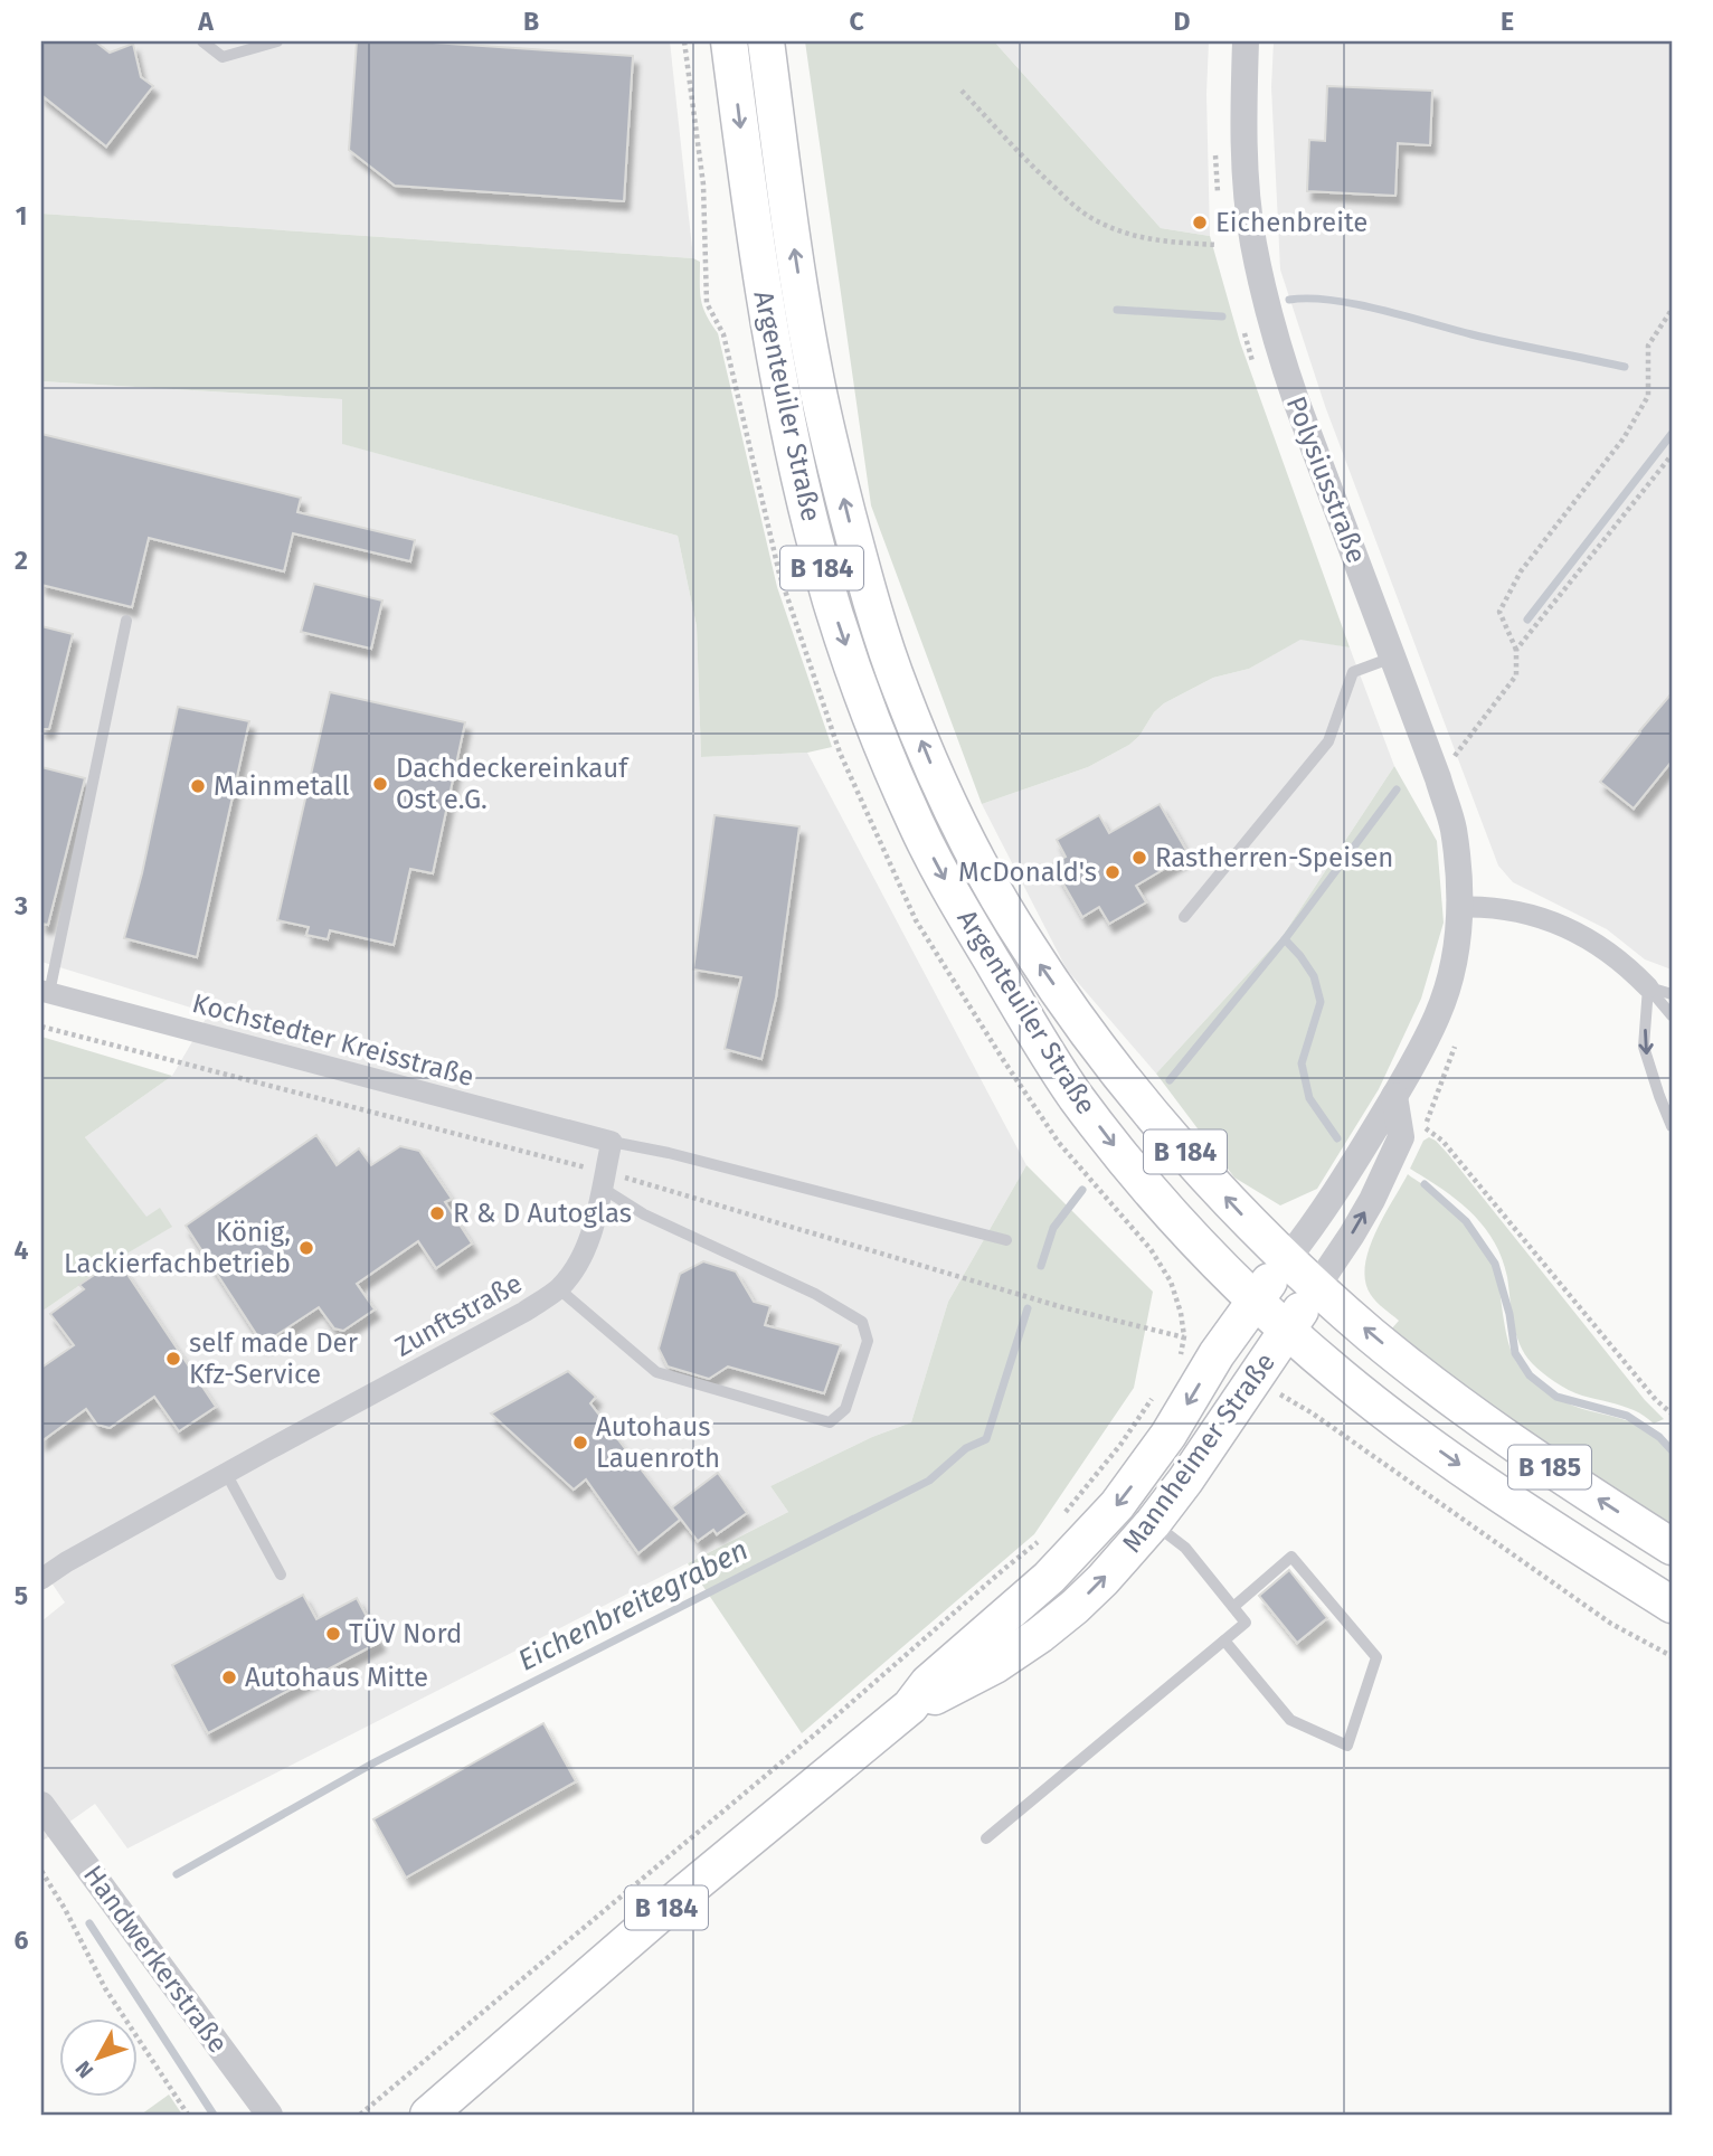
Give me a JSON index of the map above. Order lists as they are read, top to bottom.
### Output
{
  "streets": {
    "main road": [
      "Argenteuiler Straße",
      "B 184",
      "Mannheimer Straße",
      "B 185"
    ],
    "street": [
      "Polysiusstraße",
      "Kochstedter Kreisstraße",
      "Zunftstraße",
      "Handwerkerstraße"
    ]
  },
  "crossings": [
    ["Argenteuiler Straße", "Polysiusstraße"],
    ["Argenteuiler Straße", "Mannheimer Straße"],
    ["Polysiusstraße", "Mannheimer Straße"],
    ["Kochstedter Kreisstraße", "Zunftstraße"]
  ],
  "water": ["Eichenbreitegraben"],
  "places": [
    "Eichenbreite",
    "Dachdeckereinkauf Ost e.G.",
    "Mainmetall",
    "Rastherren-Speisen",
    "McDonald's",
    "R & D Autoglas",
    "König, Lackierfachbetrieb",
    "self made Der Kfz-Service",
    "Autohaus Lauenroth",
    "TÜV Nord",
    "Autohaus Mitte"
  ],
  "north": "bottom left",
  "grid": {
    "columns": [
      "A",
      "B",
      "C",
      "D",
      "E"
    ],
    "rows": [
      "1",
      "2",
      "3",
      "4",
      "5",
      "6"
    ]
  }
}
